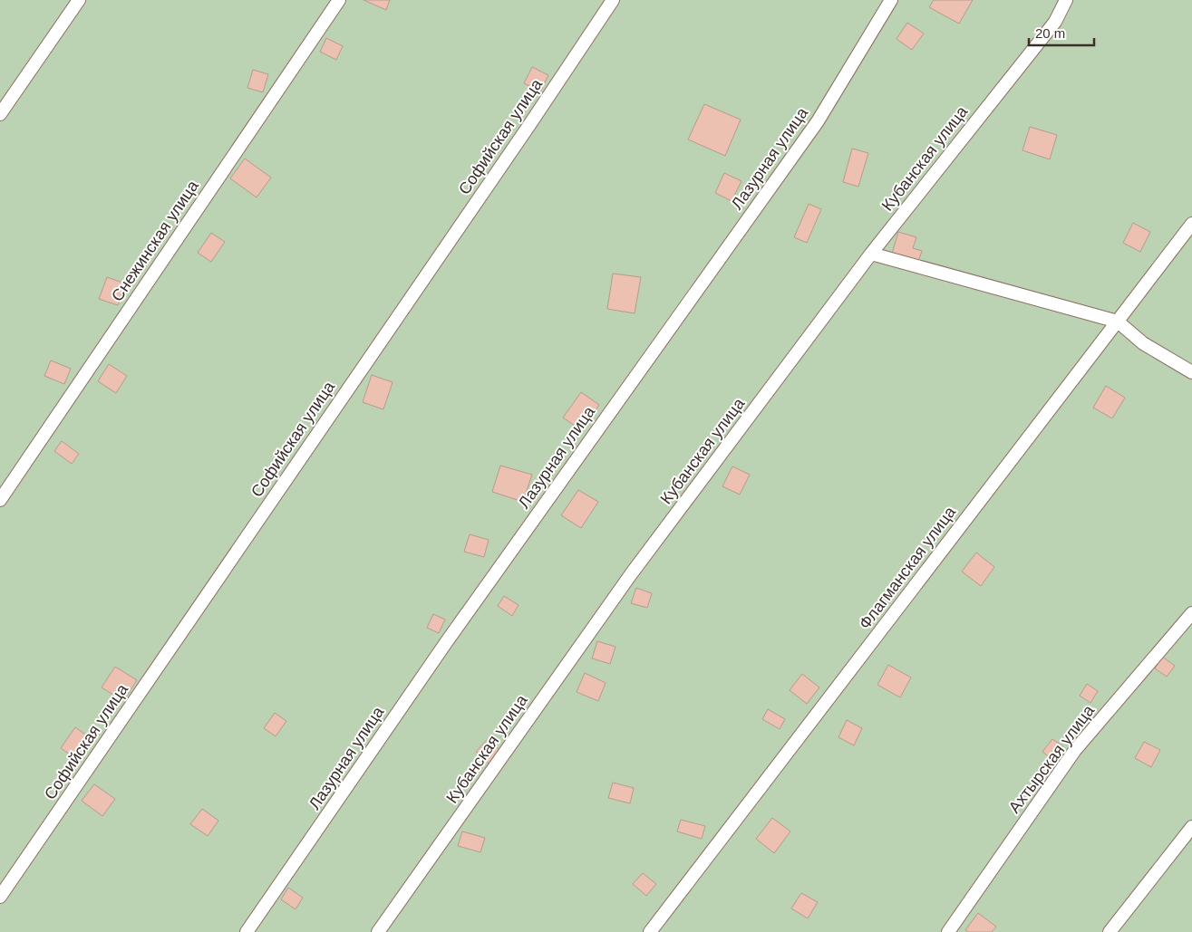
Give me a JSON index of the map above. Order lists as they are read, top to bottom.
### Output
{
  "streets": {
    "lane": [
      "Софийская улица",
      "Лазурная улица",
      "Кубанская улица",
      "Снежинская улица",
      "Флагманская улица",
      "Ахтырская улица"
    ]
  },
  "scale_bar": "20 m"
}
